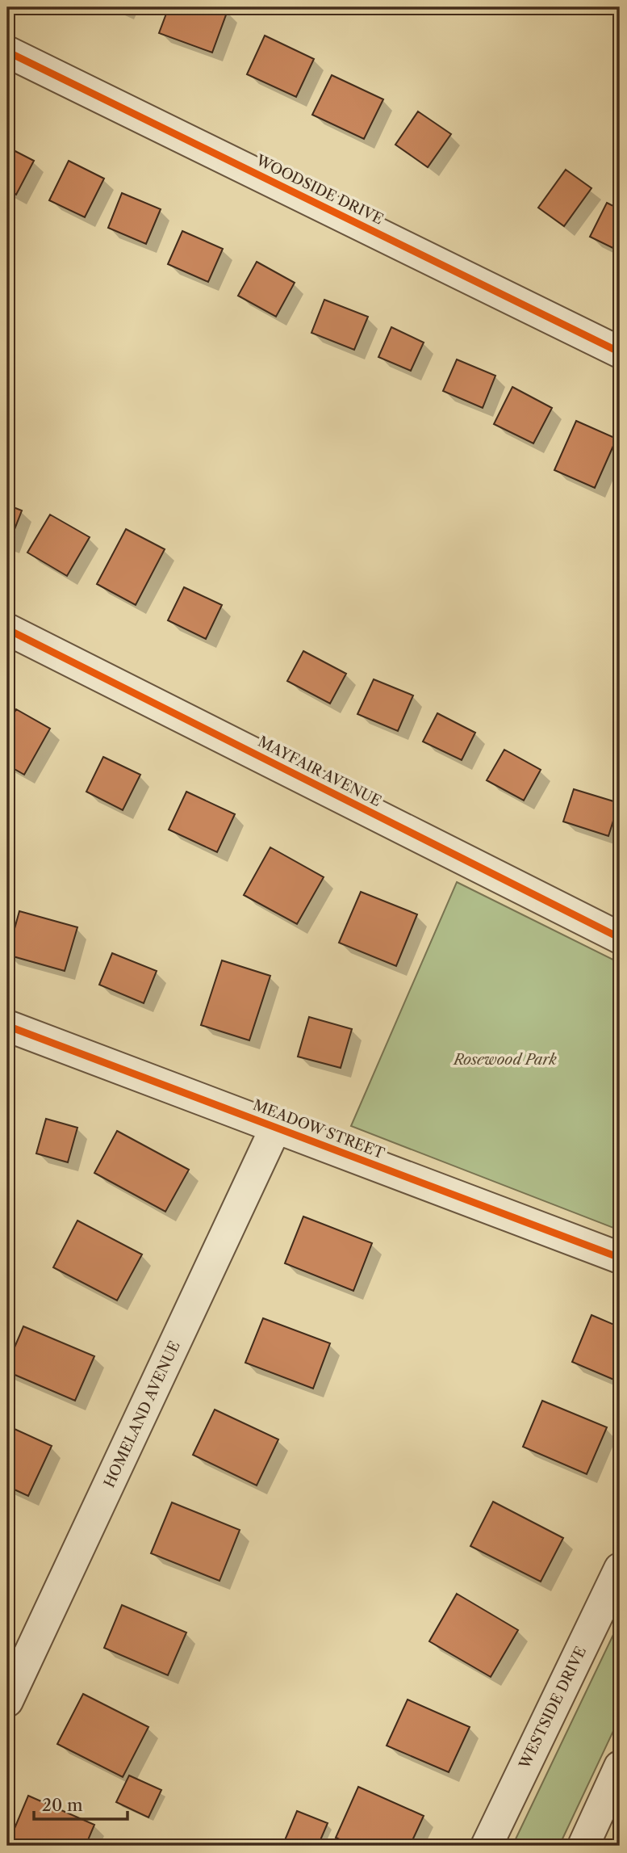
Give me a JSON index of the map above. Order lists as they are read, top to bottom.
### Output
{
  "streets": {
    "street": [
      "WOODSIDE DRIVE",
      "MAYFAIR AVENUE",
      "MEADOW STREET",
      "HOMELAND AVENUE",
      "WESTSIDE DRIVE"
    ]
  },
  "crossings": [
    ["MEADOW STREET", "HOMELAND AVENUE"]
  ],
  "parks": ["Rosewood Park"],
  "scale_bar": "20 m"
}
